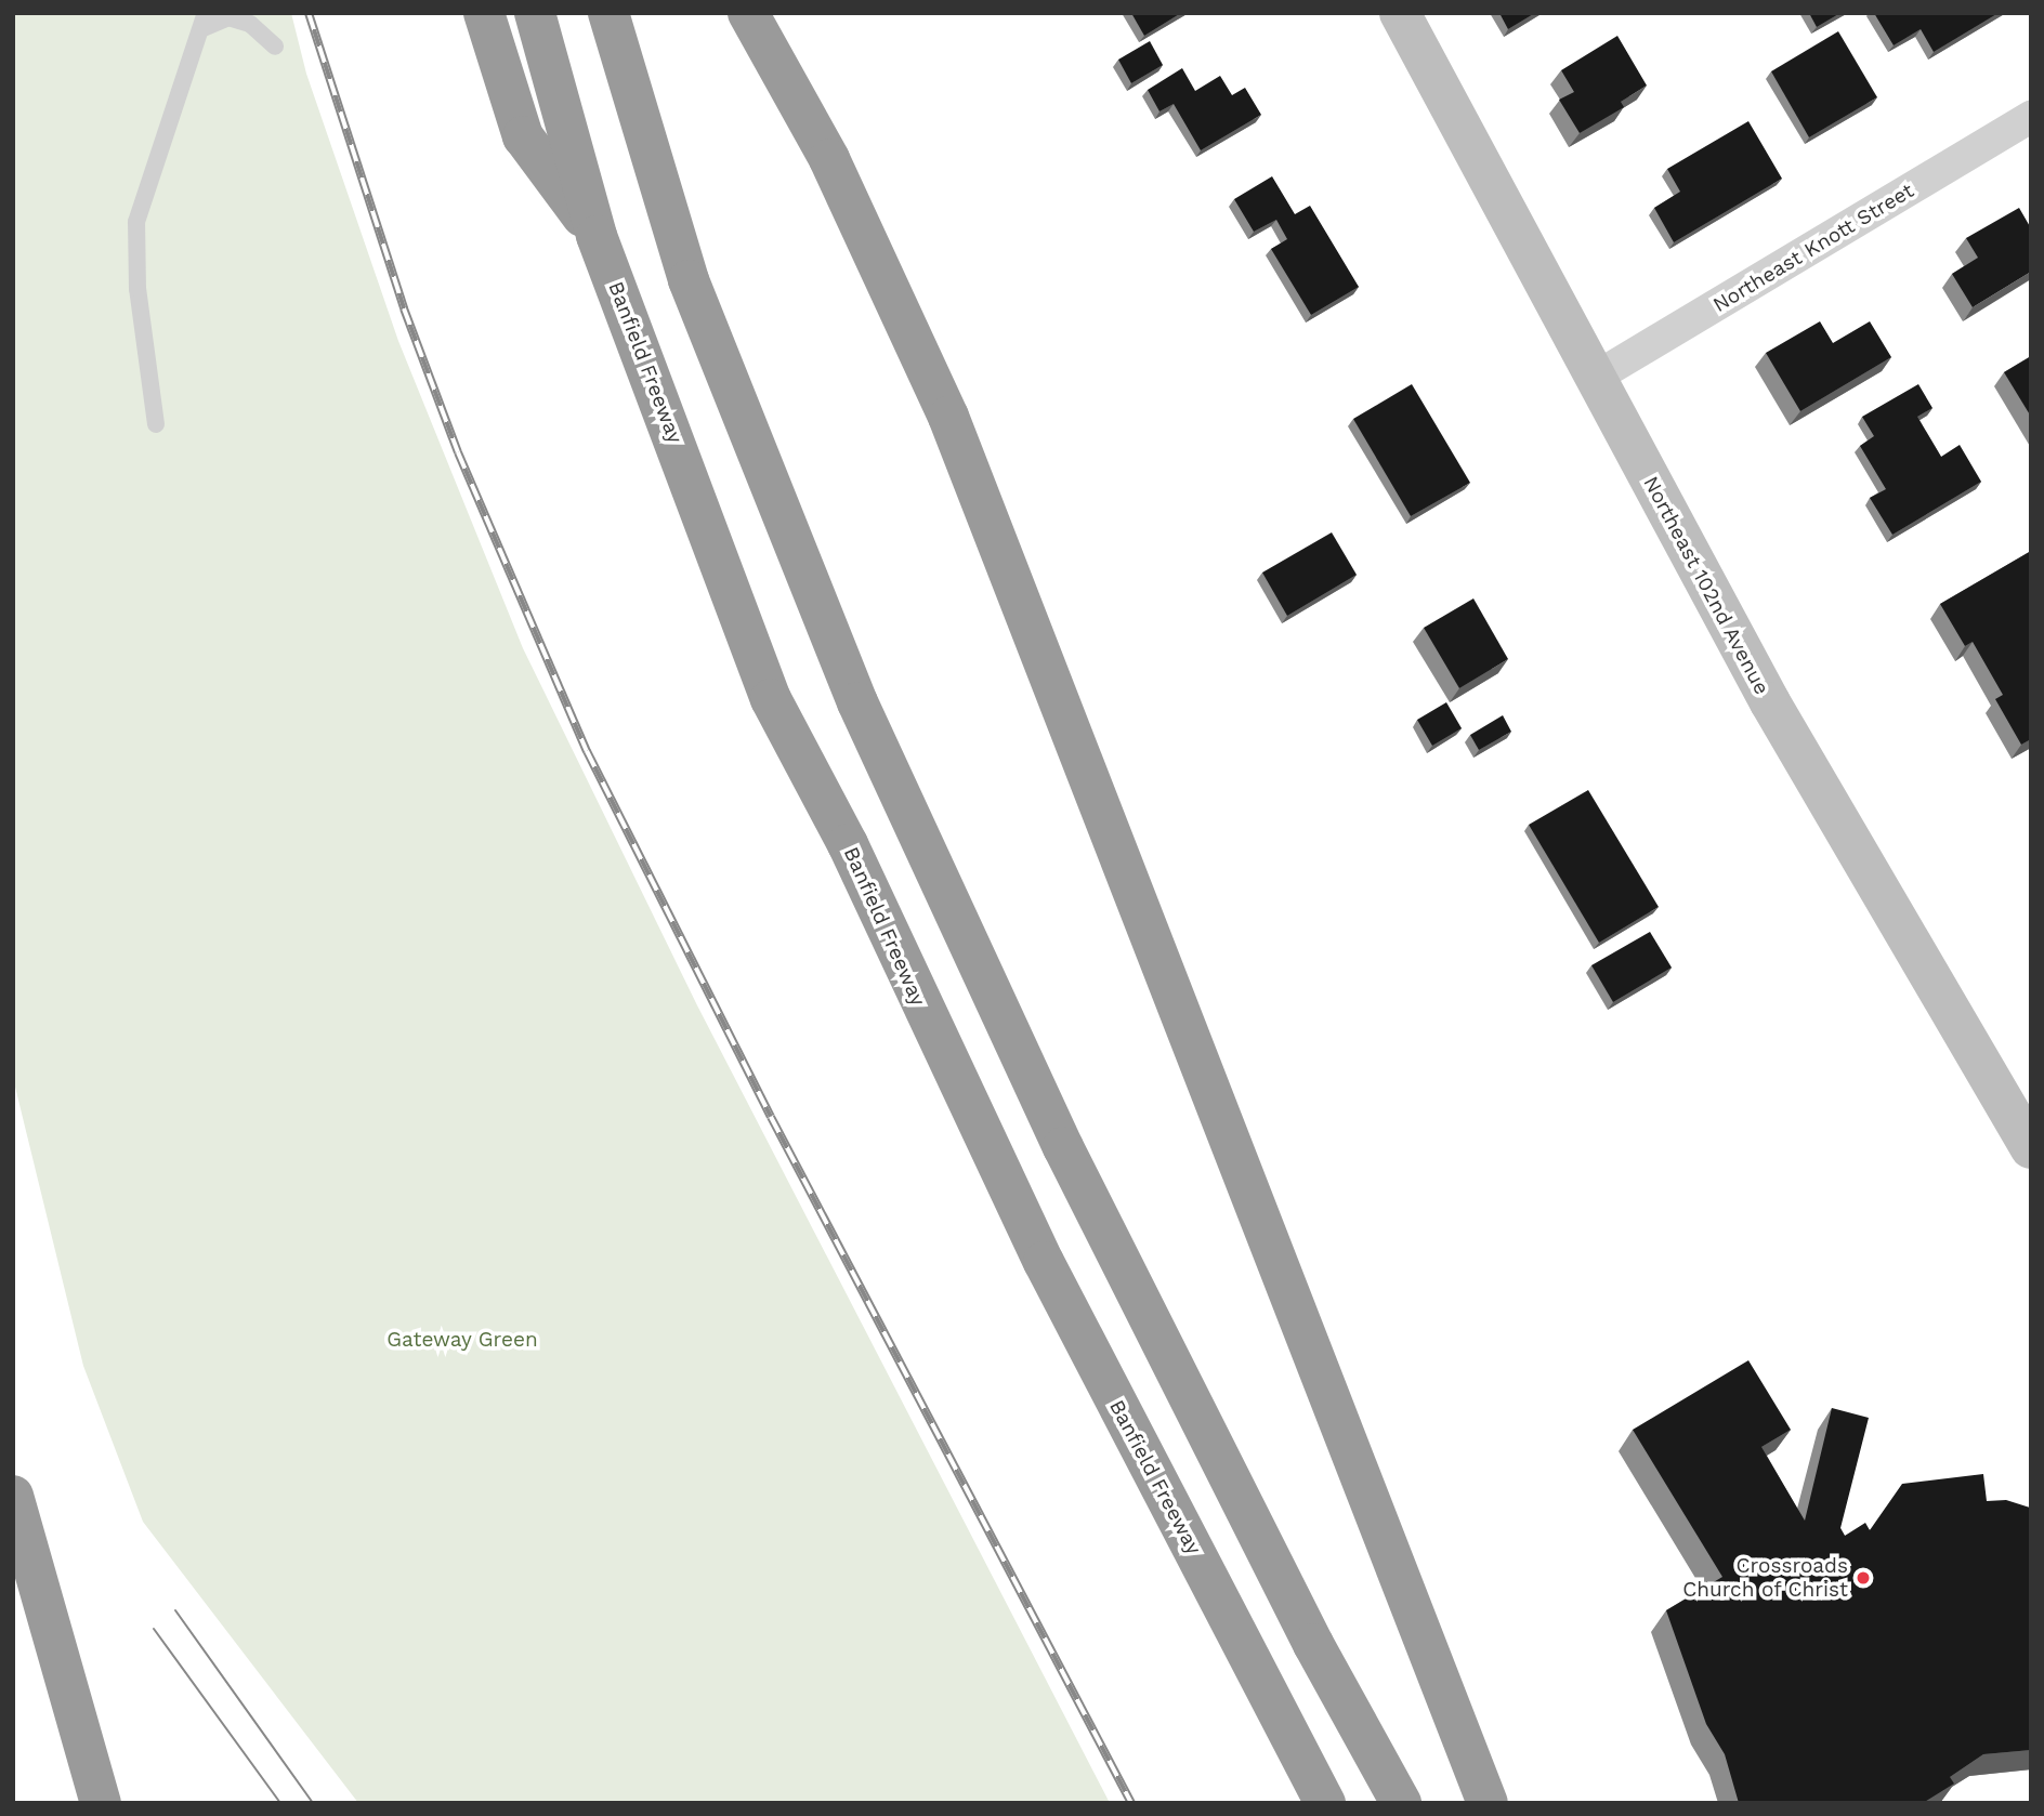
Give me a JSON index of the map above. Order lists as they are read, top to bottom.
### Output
{
  "streets": {
    "highway": ["Banfield Freeway"],
    "main road": ["Northeast 102nd Avenue"],
    "street": ["Northeast Knott Street"]
  },
  "crossings": [
    ["Northeast Knott Street", "Northeast 102nd Avenue"]
  ],
  "parks": ["Gateway Green"],
  "places": ["Crossroads Church of Christ"]
}
